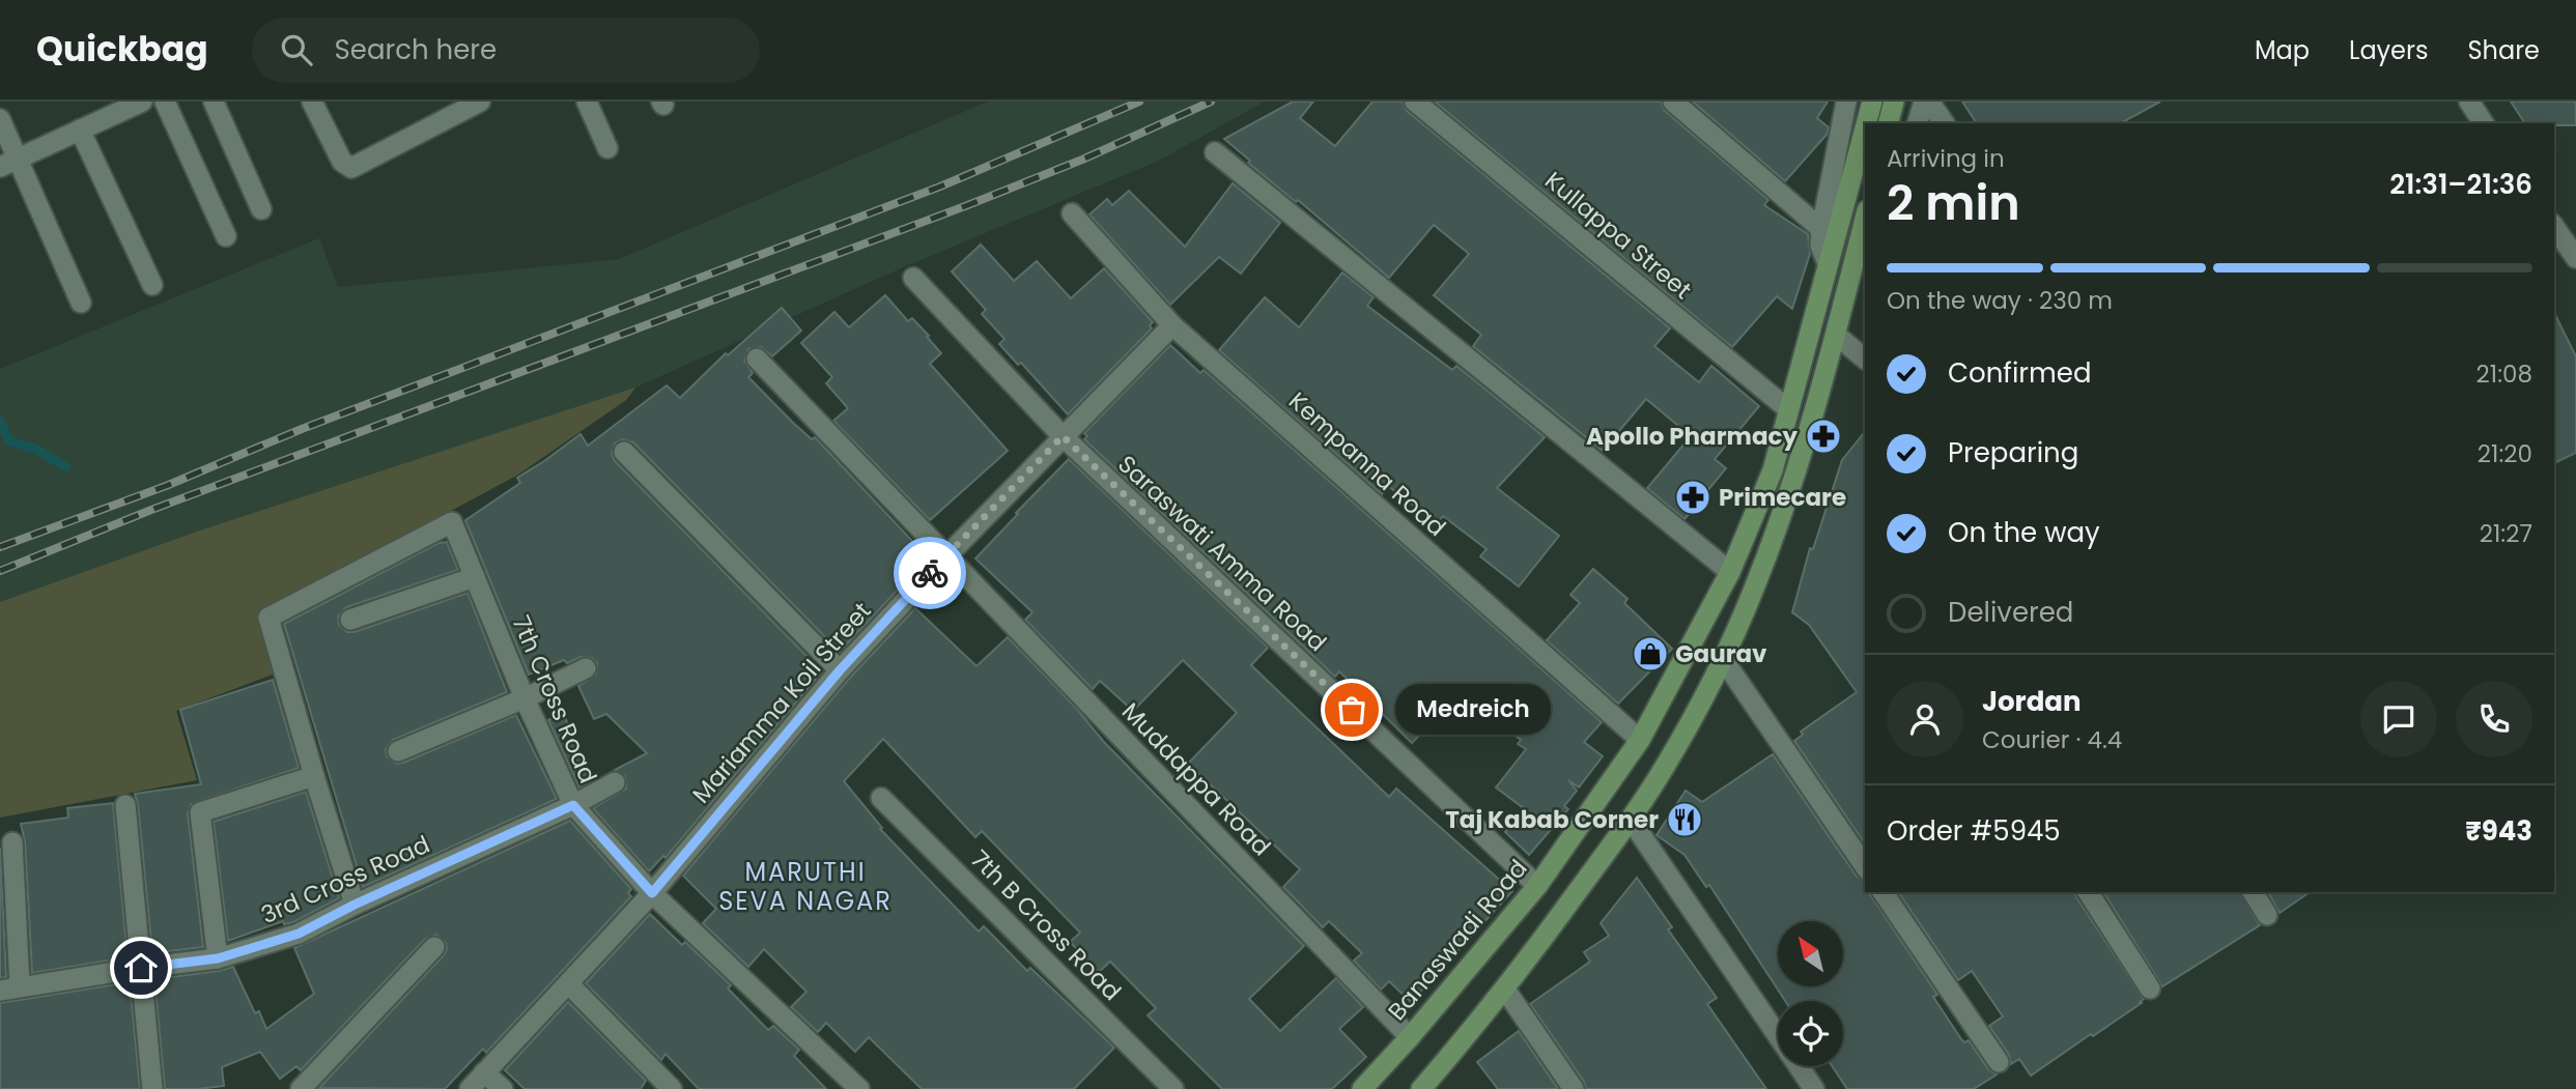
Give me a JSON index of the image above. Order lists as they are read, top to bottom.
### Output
{
  "streets": {
    "main road": ["Banaswadi Road"],
    "street": [
      "Kullappa Street",
      "Kempanna Road",
      "Saraswati Amma Road",
      "7th Cross Road",
      "Mariamma Koil Street",
      "Muddappa Road",
      "3rd Cross Road",
      "7th B Cross Road"
    ]
  },
  "crossings": [
    ["Kullappa Street", "Banaswadi Road"],
    ["Kempanna Road", "Mariamma Koil Street"],
    ["Kempanna Road", "Banaswadi Road"],
    ["Saraswati Amma Road", "Mariamma Koil Street"],
    ["Saraswati Amma Road", "Banaswadi Road"],
    ["7th Cross Road", "Mariamma Koil Street"],
    ["7th Cross Road", "3rd Cross Road"],
    ["Mariamma Koil Street", "Muddappa Road"],
    ["Muddappa Road", "Banaswadi Road"]
  ],
  "districts": ["MARUTHI SEVA NAGAR"],
  "places": {
    "pharmacy": ["Apollo Pharmacy", "Primecare"],
    "shop": ["Gaurav"],
    "other": ["Medreich"],
    "restaurant": ["Taj Kabab Corner"]
  },
  "north": "top left",
  "page": {
    "header": "Quickbag",
    "search": "Search here",
    "nav": ["Map", "Layers", "Share"],
    "heading": ["2 min", "Arriving in", "21:31–21:36"],
    "panel": [
      "Jordan",
      "Courier · 4.4",
      "Order #5945",
      "₹943"
    ],
    "bar": "On the way · 230 m",
    "list": [
      ["Confirmed", "21:08"],
      ["Preparing", "21:20"],
      ["On the way", "21:27"],
      "Delivered"
    ],
    "bubble": "Medreich"
  }
}
